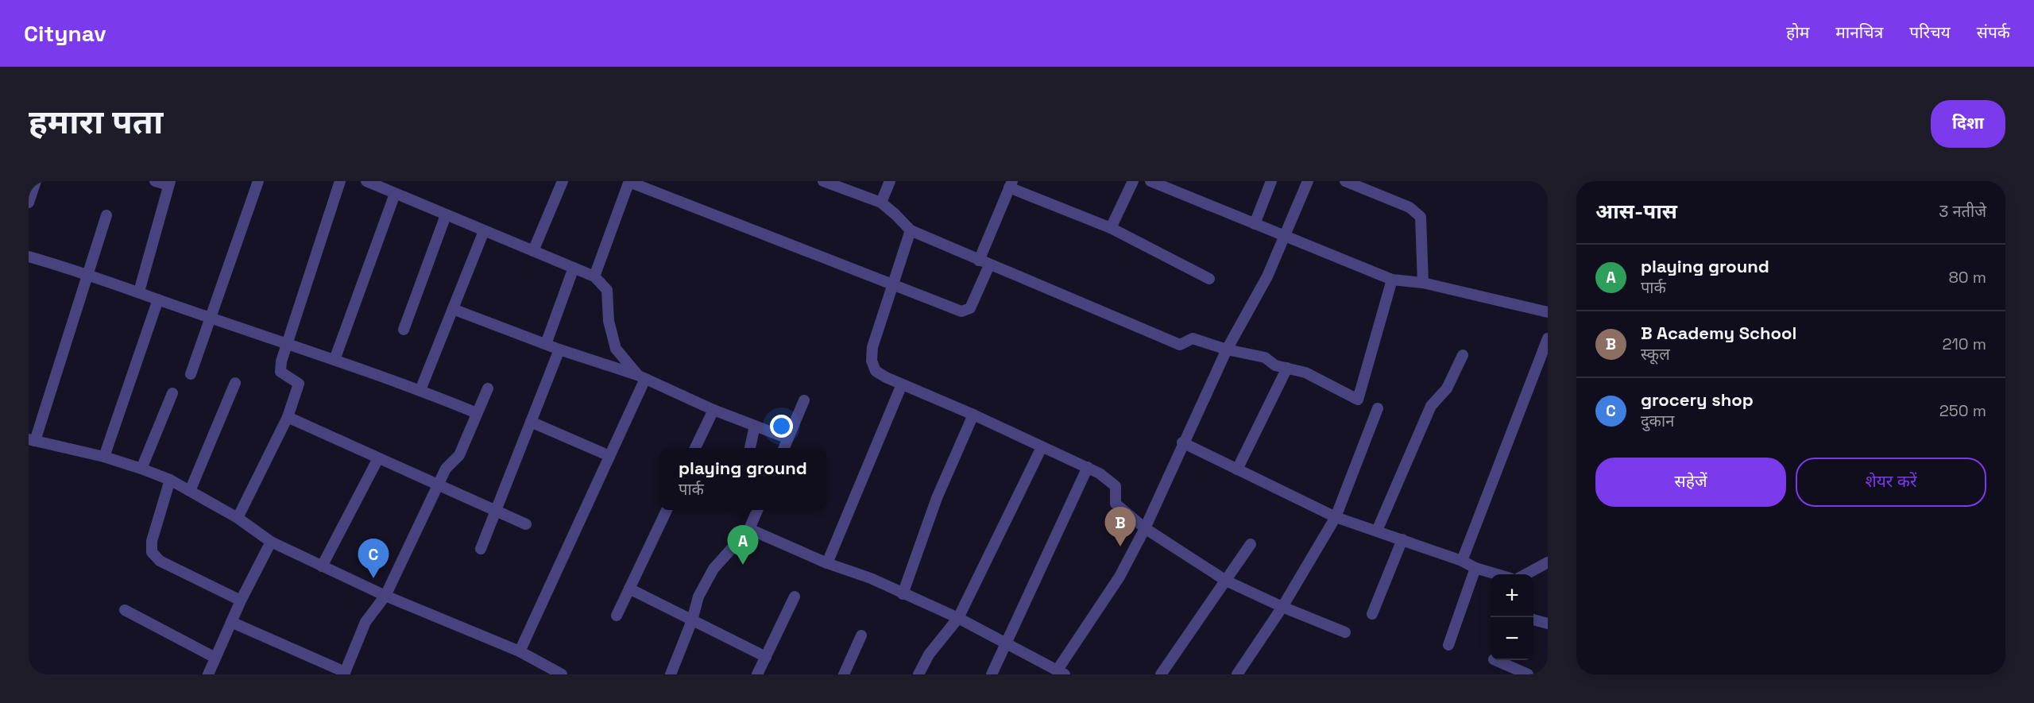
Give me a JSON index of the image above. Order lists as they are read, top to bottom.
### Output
{
  "page": {
    "header": "Citynav",
    "nav": [
      "होम",
      "मानचित्र",
      "परिचय",
      "संपर्क"
    ],
    "buttons": [
      "दिशा",
      ["सहेजें", "शेयर करें"]
    ],
    "title": "हमारा पता",
    "heading": ["आस-पास", "3 नतीजे"],
    "list": [
      {
        "mark": "A",
        "name": "playing ground",
        "note": "पार्क",
        "value": "80 m"
      },
      {
        "mark": "B",
        "name": "B Academy School",
        "note": "स्कूल",
        "value": "210 m"
      },
      {
        "mark": "C",
        "name": "grocery shop",
        "note": "दुकान",
        "value": "250 m"
      }
    ],
    "popup": ["playing ground", "पार्क"],
    "pins": ["B", "A", "C"],
    "map_buttons": ["+", "−"]
  }
}
